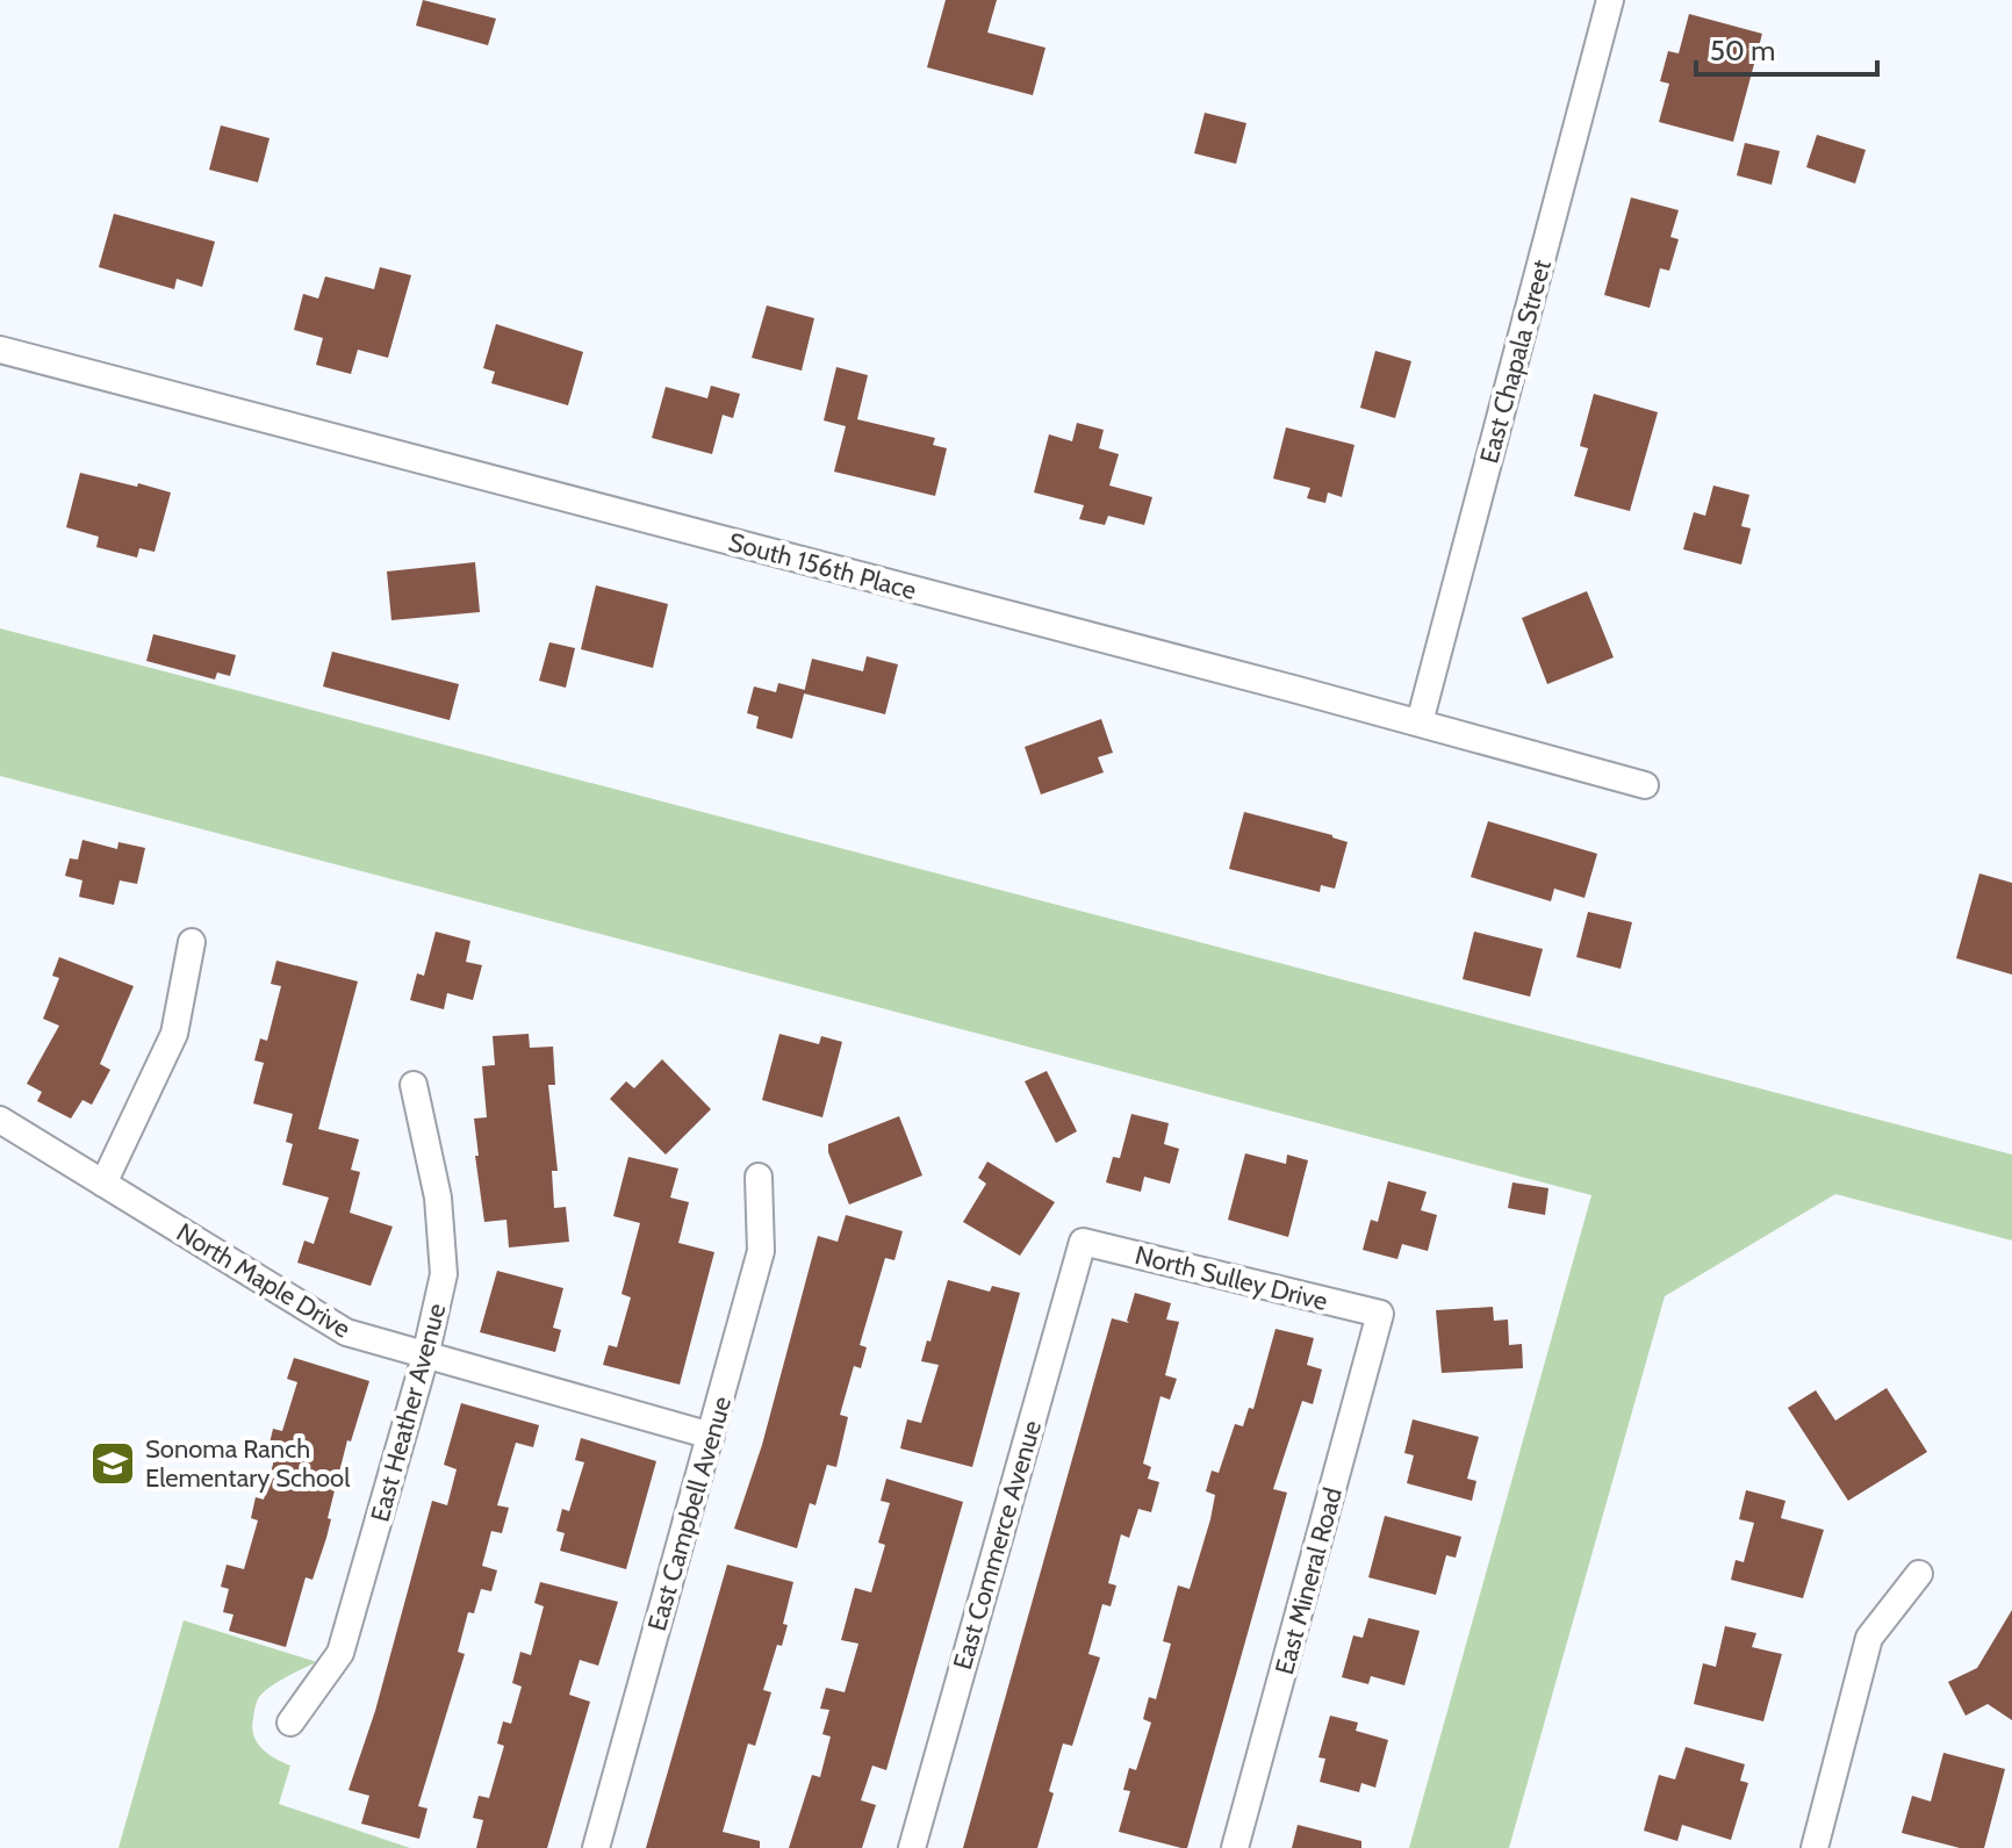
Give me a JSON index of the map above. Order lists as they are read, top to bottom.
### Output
{
  "streets": {
    "street": [
      "East Chapala Street",
      "South 156th Place",
      "North Sulley Drive",
      "North Maple Drive",
      "East Heather Avenue",
      "East Campbell Avenue",
      "East Commerce Avenue",
      "East Mineral Road"
    ]
  },
  "crossings": [
    ["East Chapala Street", "South 156th Place"],
    ["North Sulley Drive", "East Commerce Avenue"],
    ["North Sulley Drive", "East Mineral Road"],
    ["North Maple Drive", "East Heather Avenue"],
    ["North Maple Drive", "East Campbell Avenue"]
  ],
  "places": {
    "school or university": ["Sonoma Ranch Elementary School"]
  },
  "scale_bar": "50 m"
}
